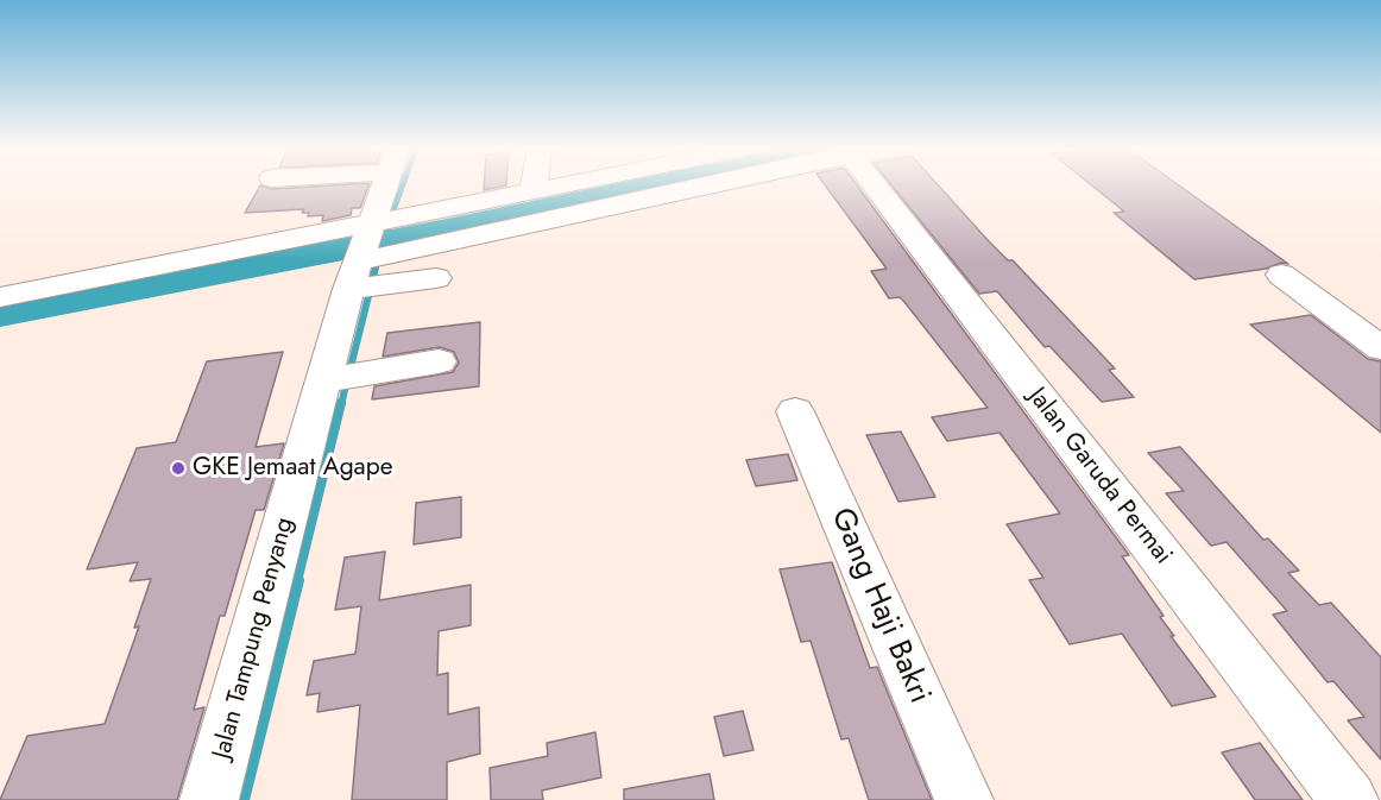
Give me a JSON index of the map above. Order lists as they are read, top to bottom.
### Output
{
  "streets": {
    "street": ["Jalan Garuda Permai", "Gang Haji Bakri", "Jalan Tampung Penyang"]
  },
  "places": ["GKE Jemaat Agape"]
}
